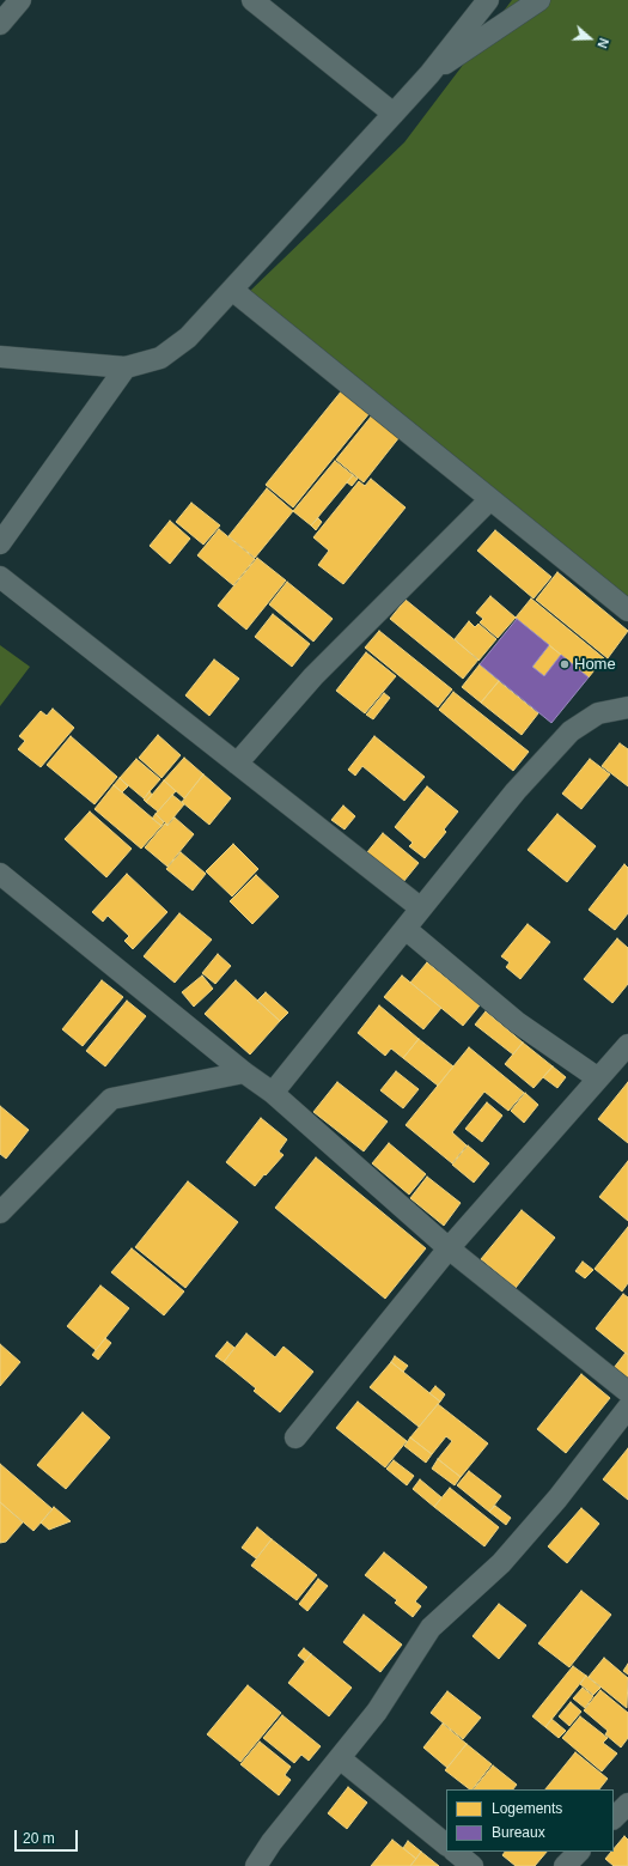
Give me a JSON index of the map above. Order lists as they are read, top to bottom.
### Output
{
  "places": ["Home"],
  "legend": ["Logements", "Bureaux"],
  "scale_bar": "20 m",
  "north": "right"
}
